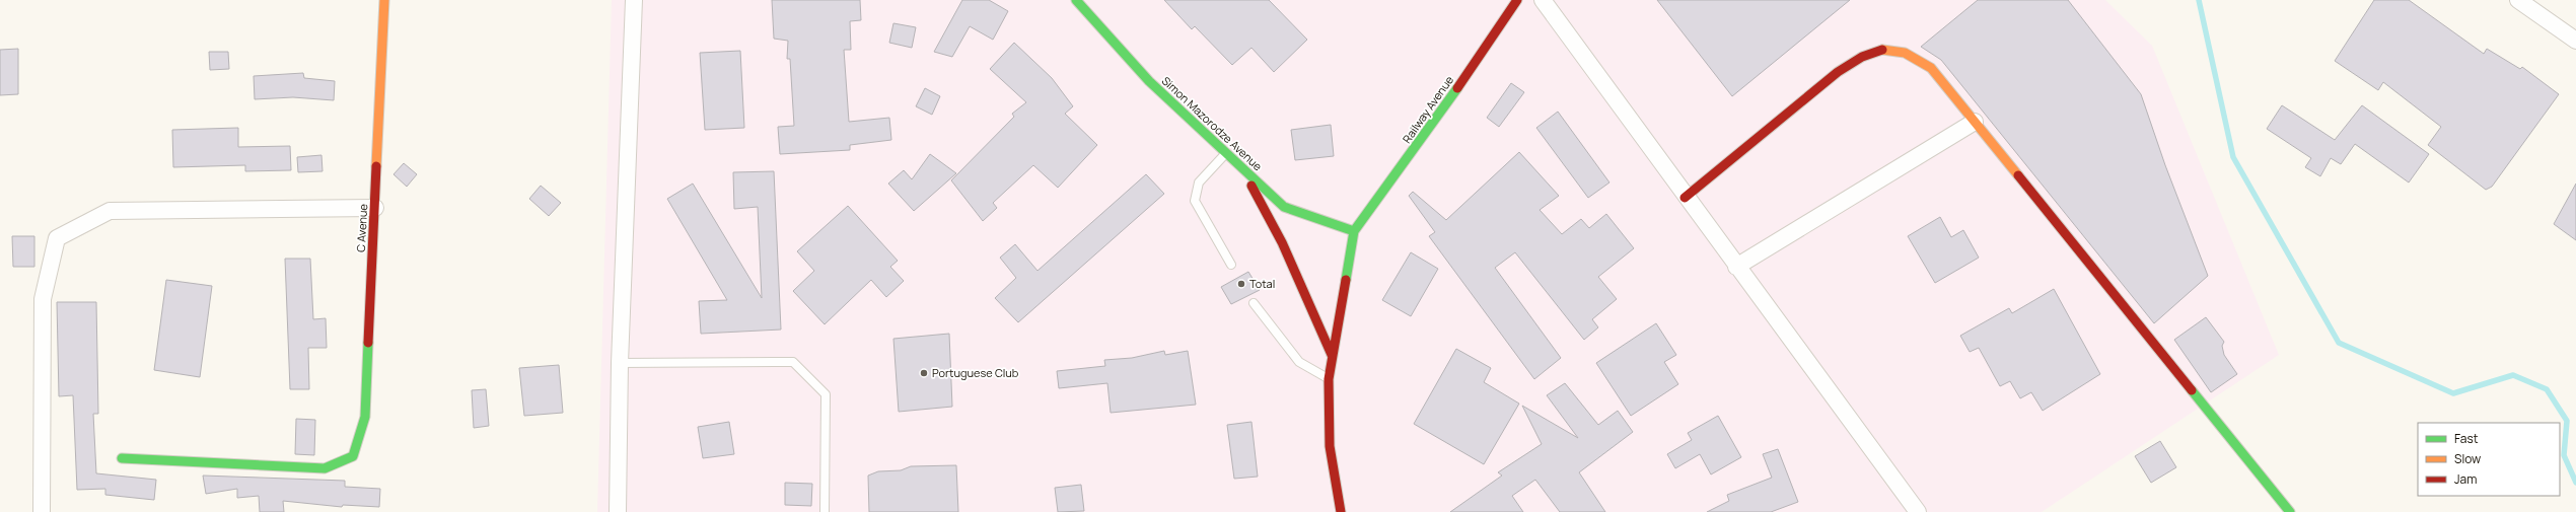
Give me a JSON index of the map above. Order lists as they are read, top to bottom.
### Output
{
  "streets": {
    "street": ["Railway Avenue", "Simon Mazorodze Avenue", "C Avenue"]
  },
  "crossings": [
    ["Railway Avenue", "Simon Mazorodze Avenue"]
  ],
  "places": ["Total", "Portuguese Club"],
  "legend": ["Fast", "Slow", "Jam"]
}
